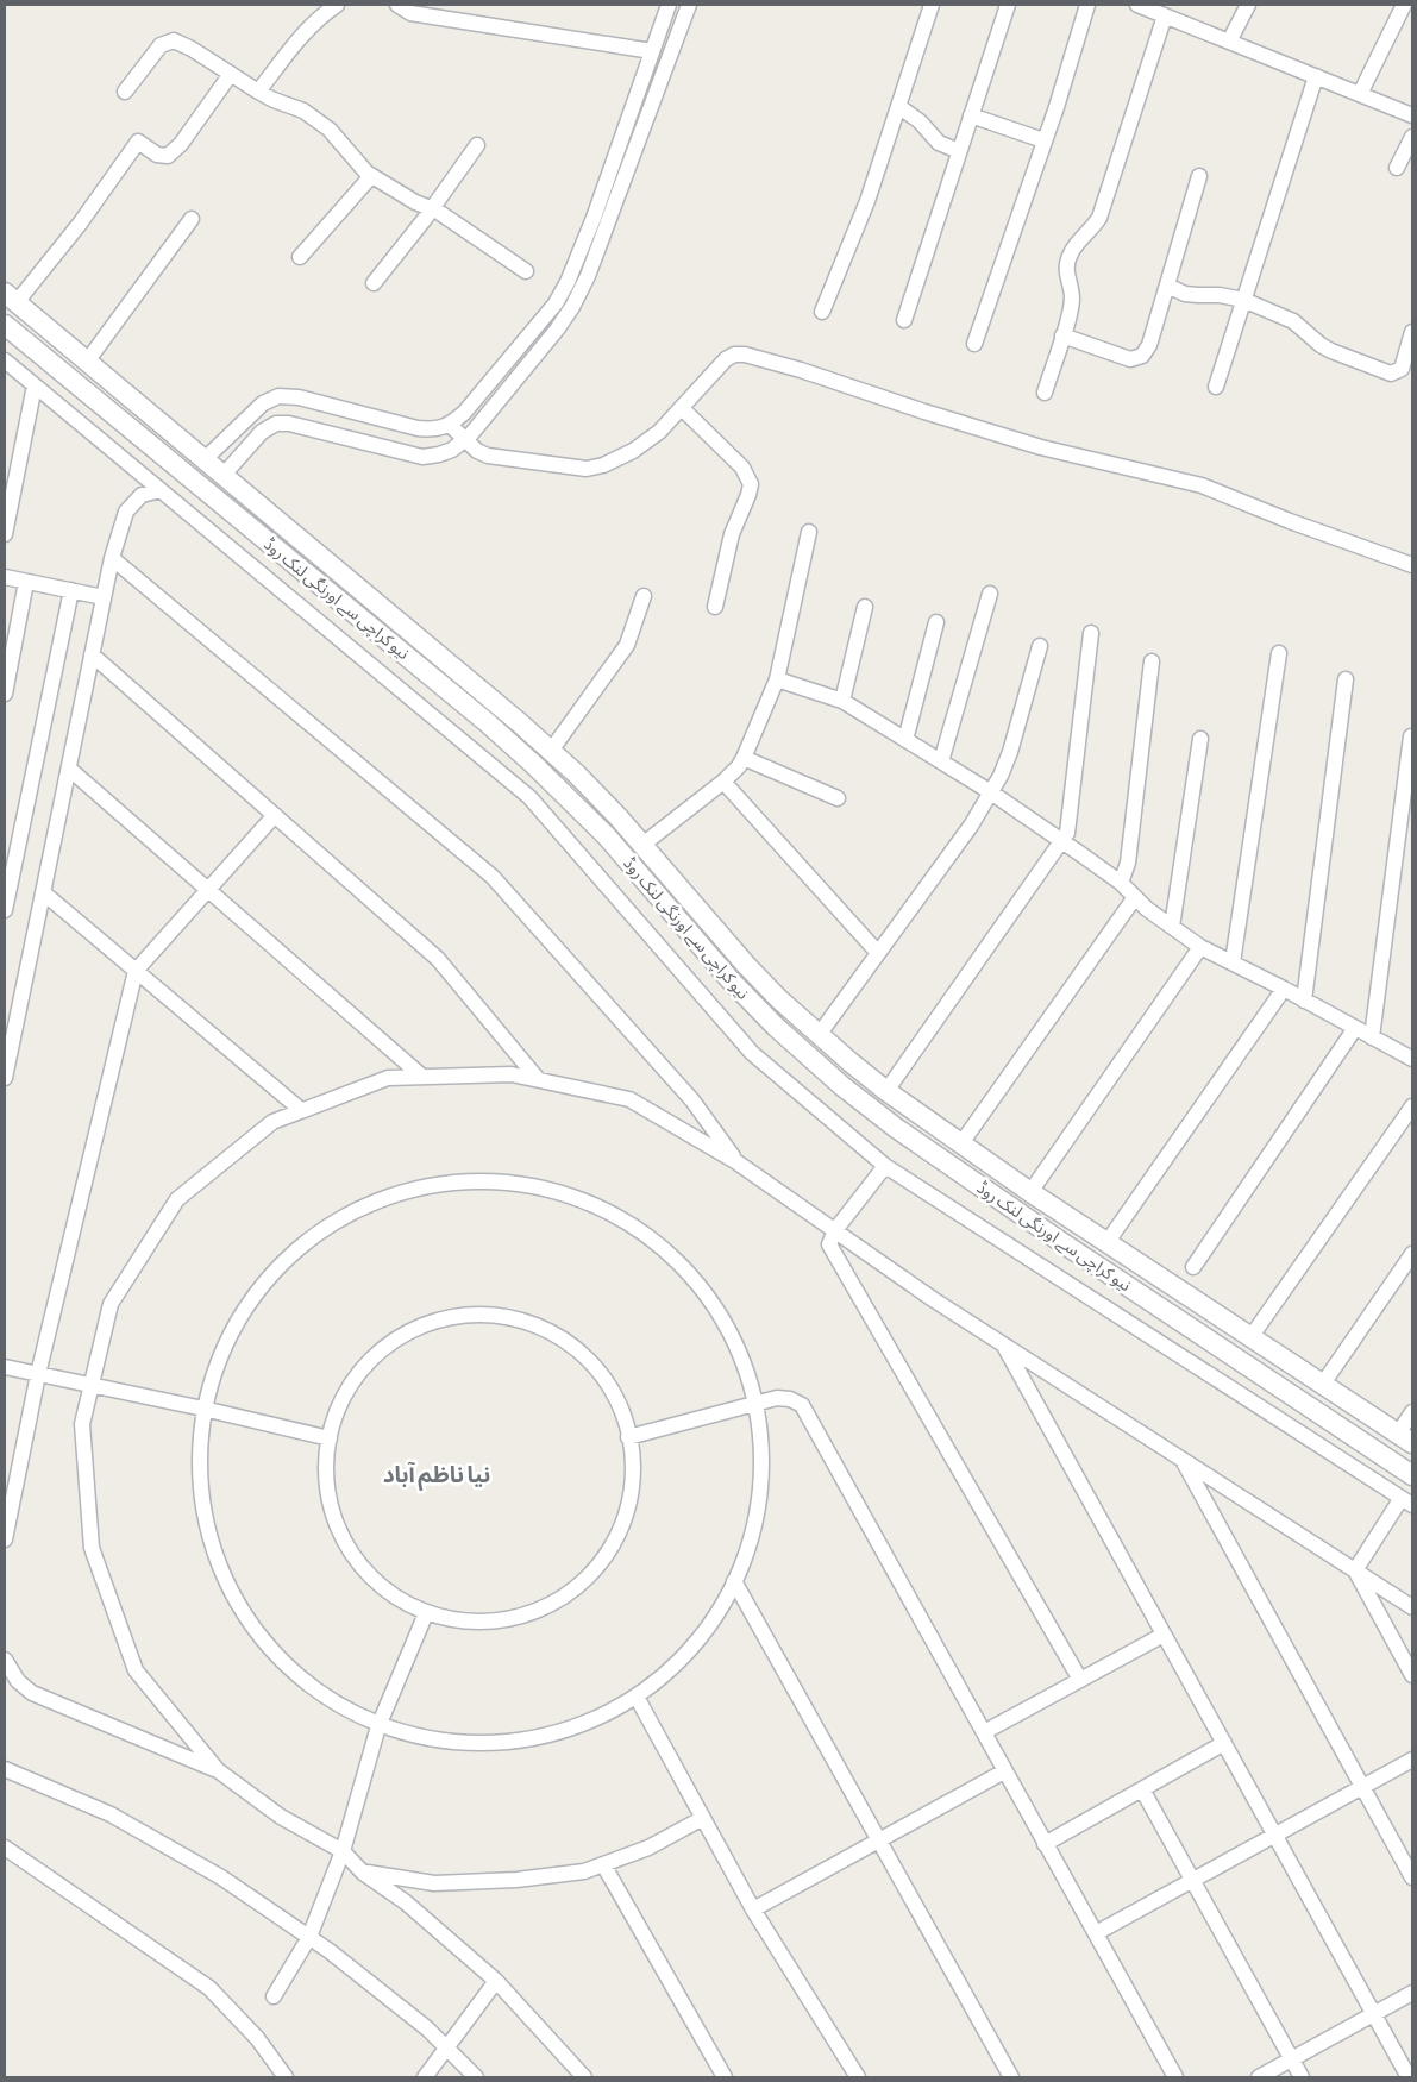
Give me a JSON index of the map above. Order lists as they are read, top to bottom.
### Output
{
  "streets": {
    "street": ["نیو کراچی سے اورنگی لنک روڈ"]
  },
  "districts": ["نیا ناظم آباد"]
}
